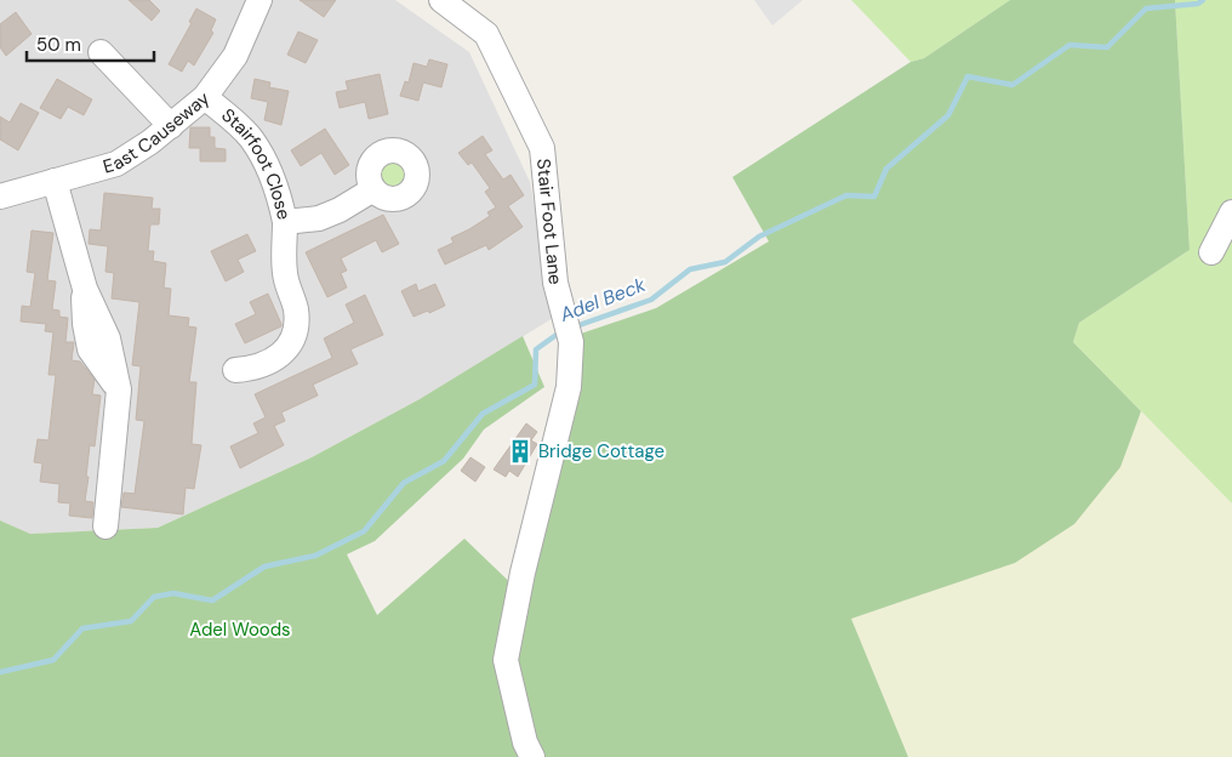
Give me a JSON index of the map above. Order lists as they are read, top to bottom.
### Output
{
  "streets": {
    "street": ["East Causeway", "Stairfoot Close", "Stair Foot Lane"]
  },
  "crossings": [
    ["East Causeway", "Stairfoot Close"]
  ],
  "water": ["Adel Beck"],
  "parks": ["Adel Woods"],
  "places": {
    "building": ["Bridge Cottage"]
  },
  "scale_bar": "50 m"
}
